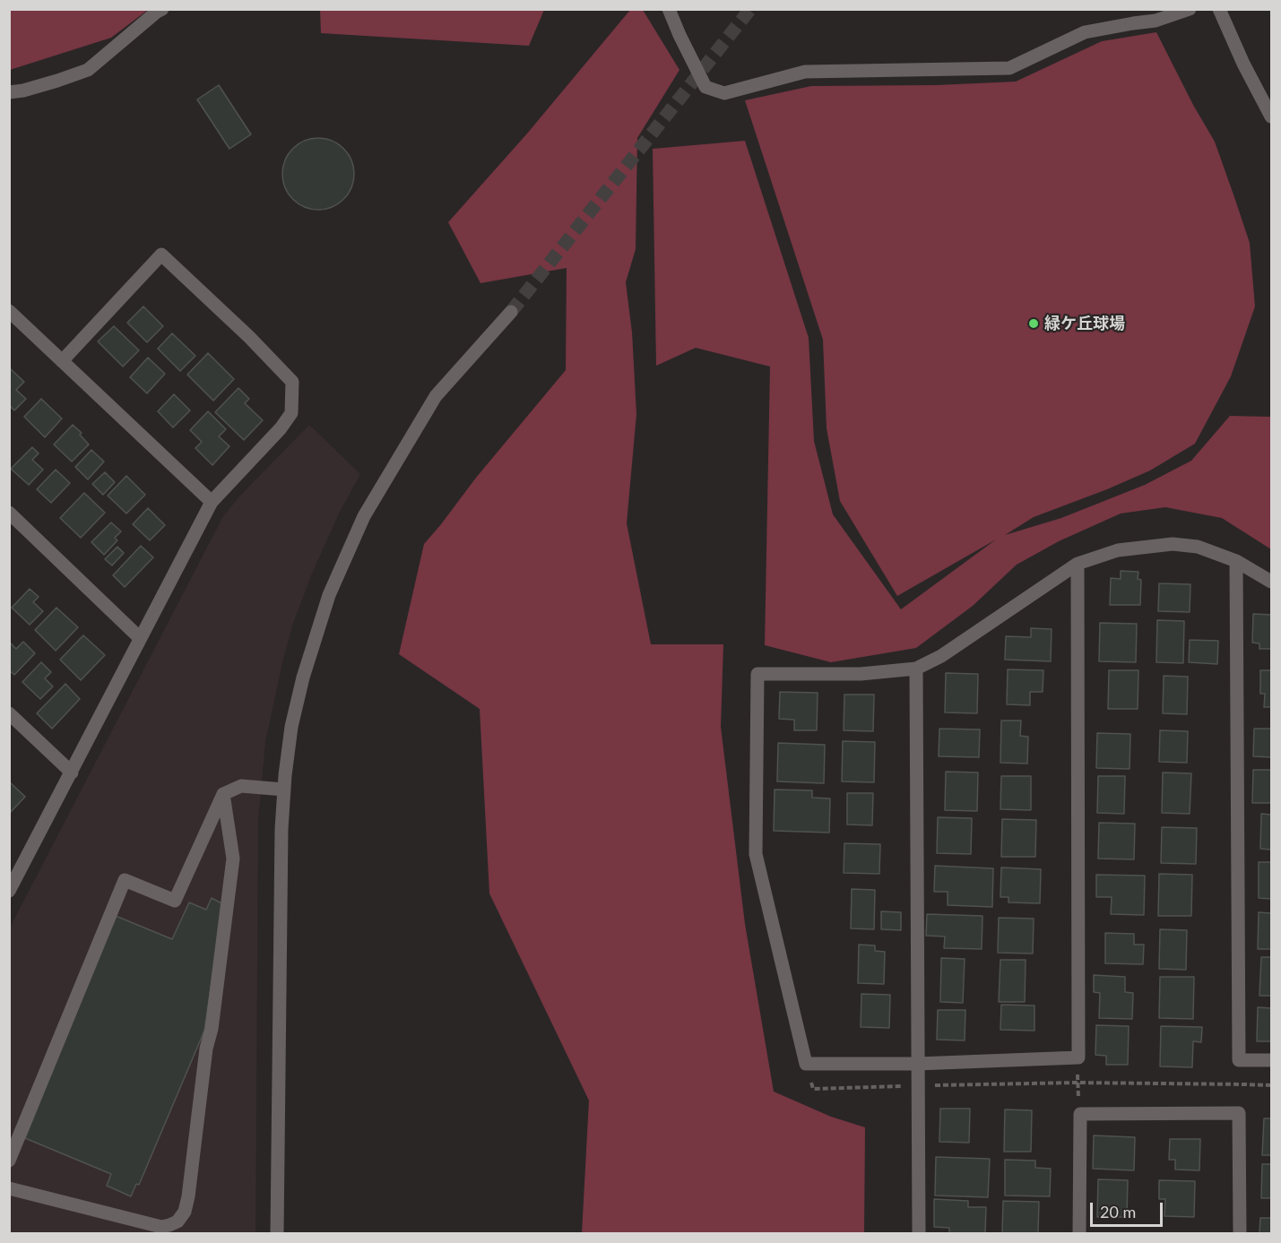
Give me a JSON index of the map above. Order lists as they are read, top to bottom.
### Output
{
  "places": ["緑ケ丘球場"],
  "scale_bar": "20 m"
}
